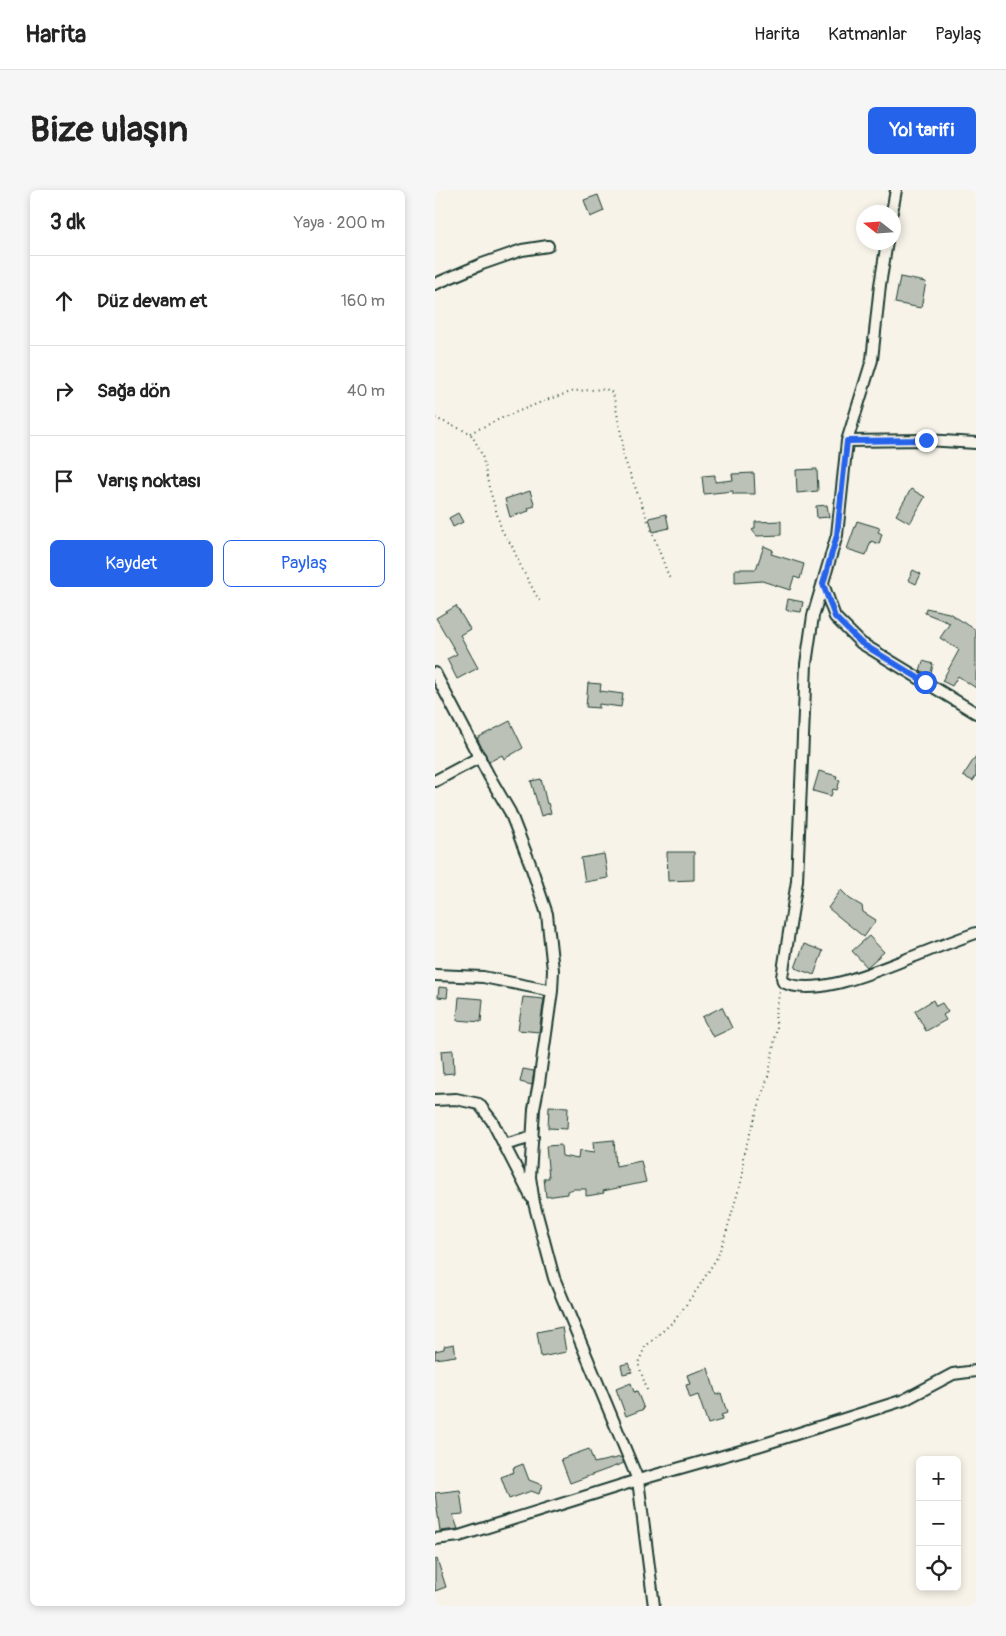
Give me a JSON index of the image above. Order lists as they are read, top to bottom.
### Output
{
  "north": "left",
  "page": {
    "header": "Harita",
    "nav": ["Harita", "Katmanlar", "Paylaş"],
    "buttons": [
      "Yol tarifi",
      ["Kaydet", "Paylaş"]
    ],
    "title": "Bize ulaşın",
    "heading": ["3 dk", "Yaya · 200 m"],
    "list": [
      ["Düz devam et", "160 m"],
      ["Sağa dön", "40 m"],
      "Varış noktası"
    ],
    "map_buttons": ["+", "−"]
  }
}
